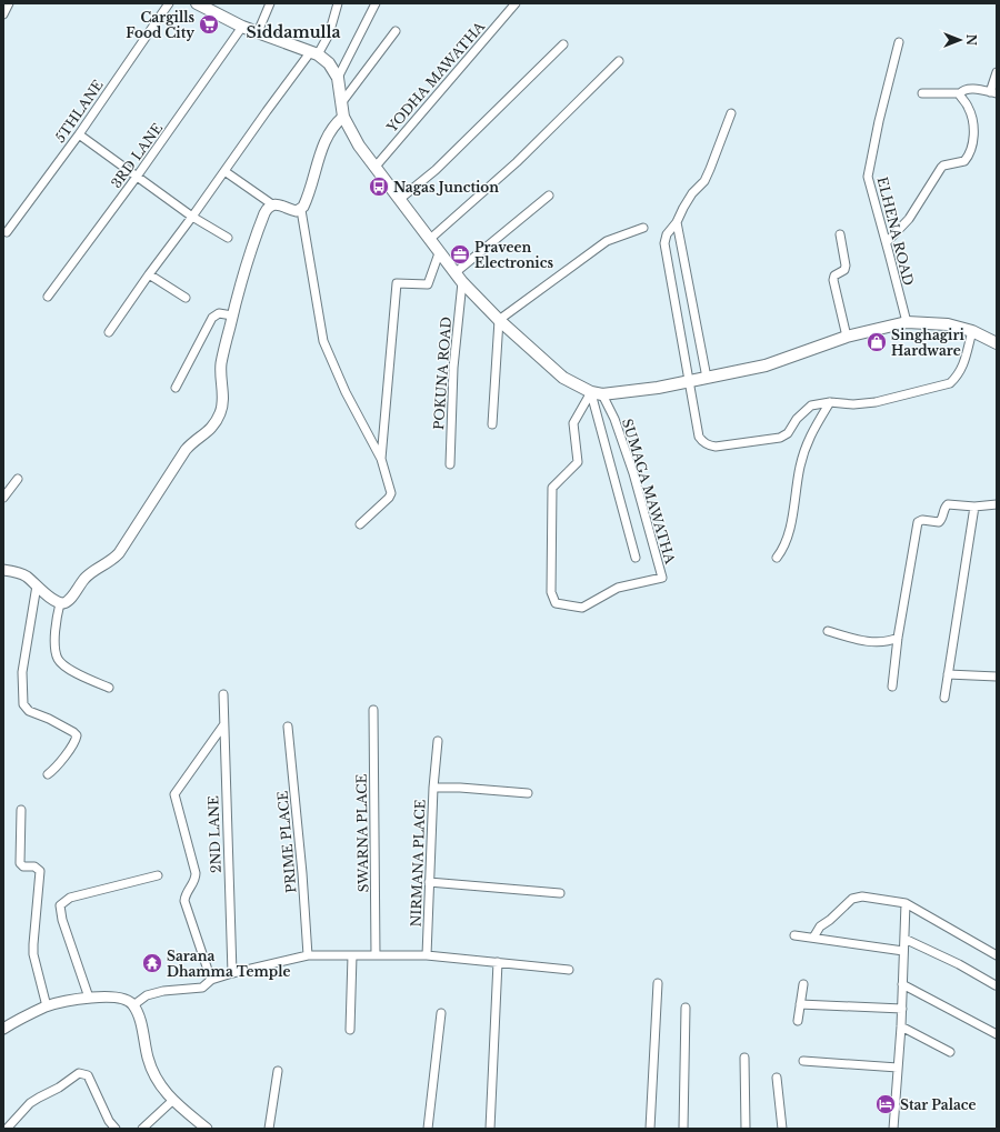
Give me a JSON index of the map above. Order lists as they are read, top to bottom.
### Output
{
  "streets": {
    "street": [
      "YODHA MAWATHA",
      "5THLANE",
      "3RD LANE",
      "ELHENA ROAD",
      "POKUNA ROAD",
      "SUMAGA MAWATHA",
      "SWARNA PLACE",
      "2ND LANE",
      "PRIME PLACE",
      "NIRMANA PLACE"
    ]
  },
  "districts": ["Siddamulla"],
  "places": {
    "supermarket": ["Cargills Food City"],
    "bus stop": ["Nagas Junction"],
    "office": ["Praveen Electronics"],
    "shop": ["Singhagiri Hardware"],
    "temple": ["Sarana Dhamma Temple"],
    "hotel": ["Star Palace"]
  },
  "north": "right"
}
